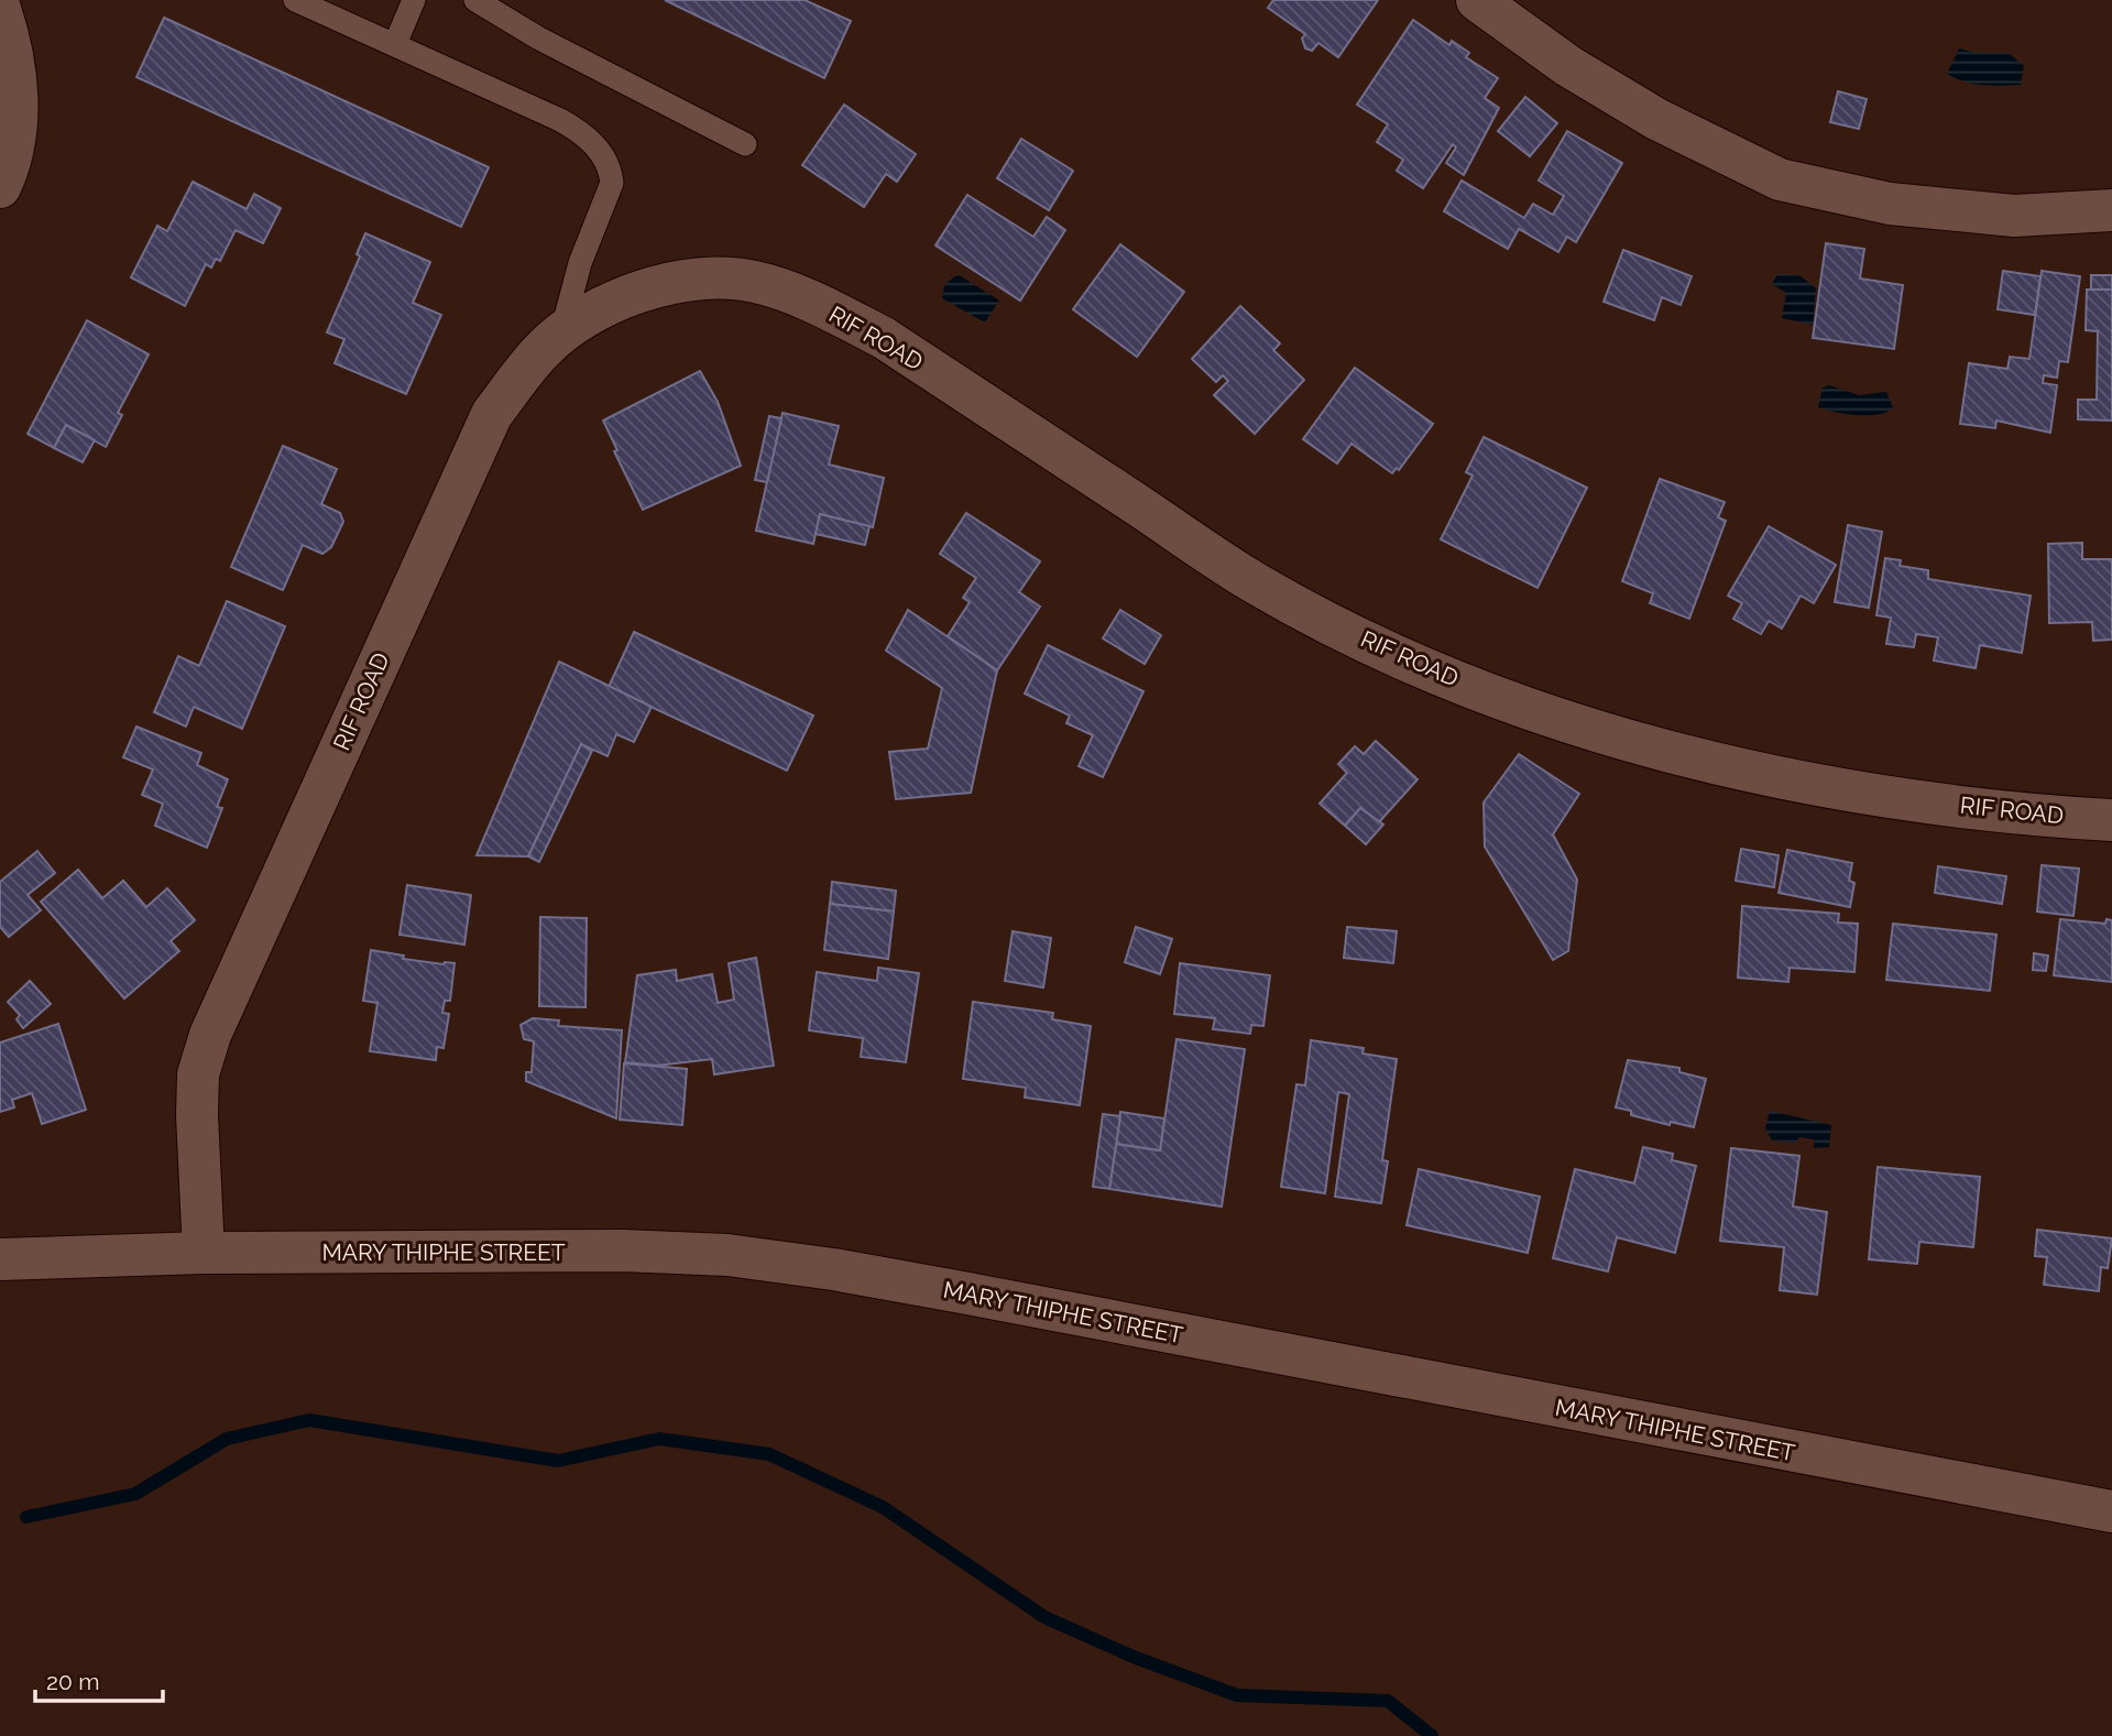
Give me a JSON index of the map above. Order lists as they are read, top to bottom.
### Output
{
  "streets": {
    "street": ["RIF ROAD", "MARY THIPHE STREET"]
  },
  "crossings": [
    ["RIF ROAD", "MARY THIPHE STREET"]
  ],
  "scale_bar": "20 m"
}
